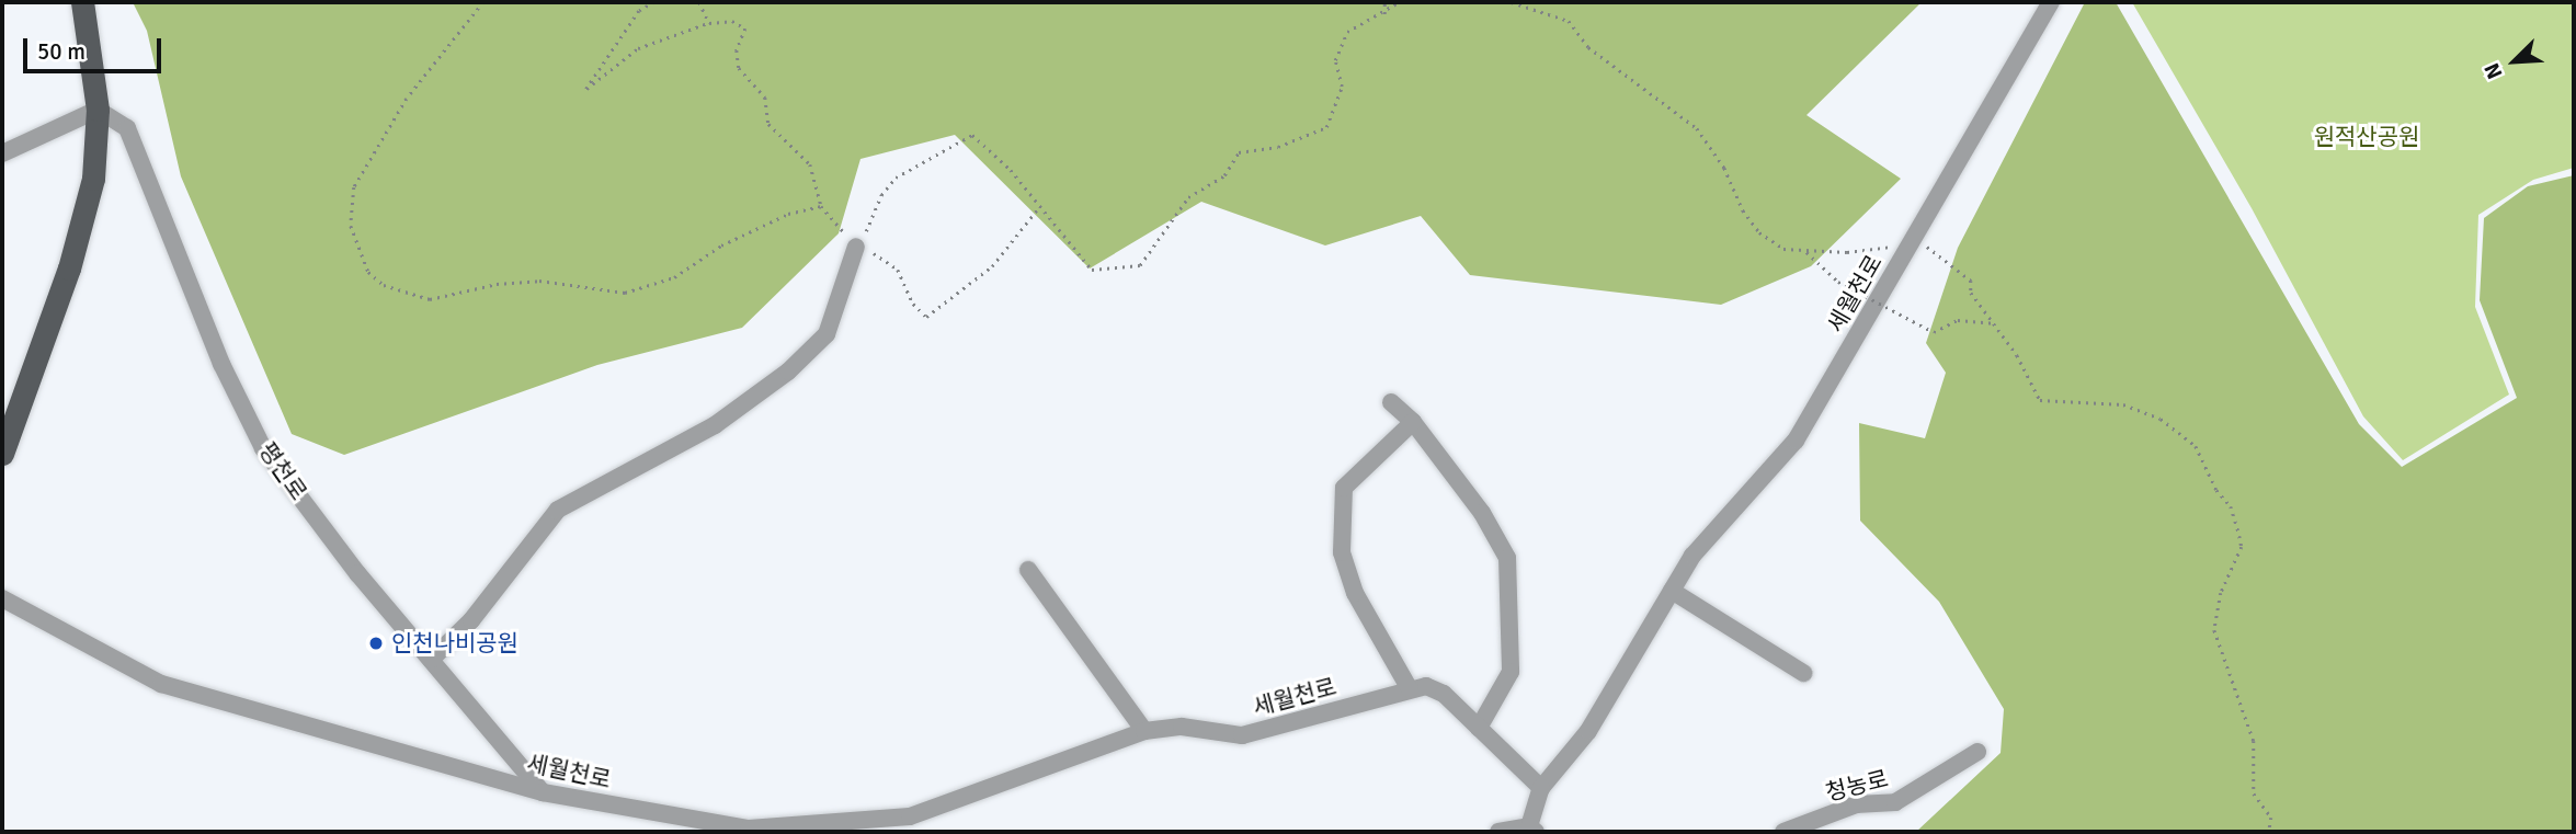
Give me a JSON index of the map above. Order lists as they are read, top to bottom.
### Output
{
  "streets": {
    "street": ["세월천로", "평천로", "청농로"]
  },
  "crossings": [
    ["세월천로", "평천로"]
  ],
  "parks": ["원적산공원"],
  "places": ["인천나비공원"],
  "scale_bar": "50 m",
  "north": "bottom left"
}
